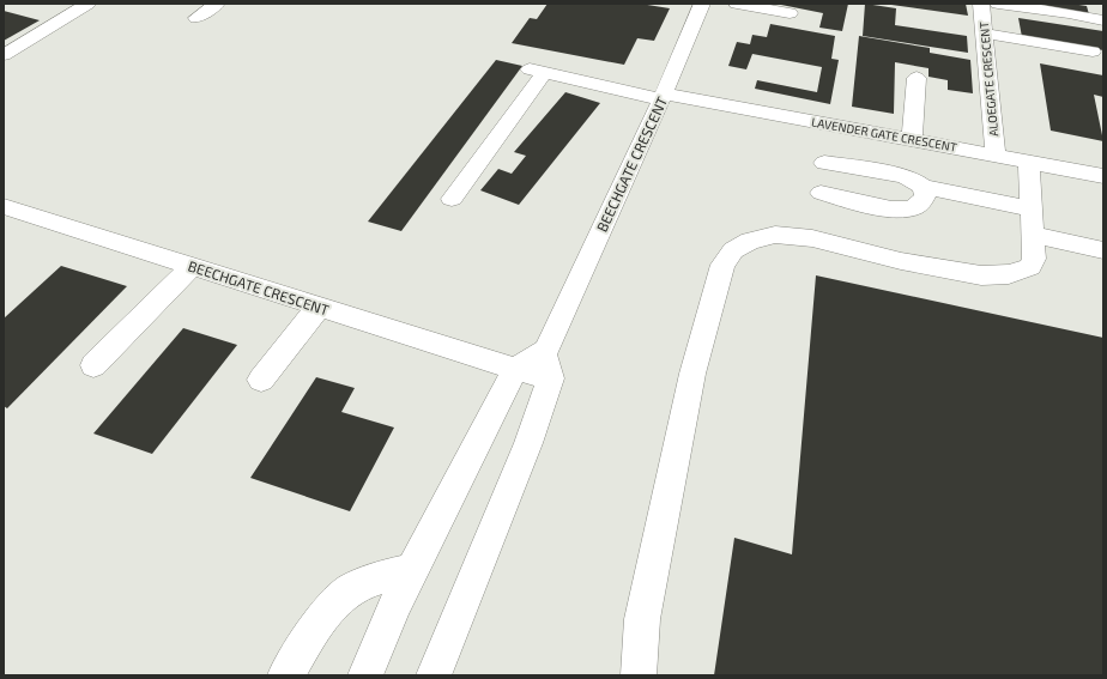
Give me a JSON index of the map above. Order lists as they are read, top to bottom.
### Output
{
  "streets": {
    "lane": ["ALOEGATE CRESCENT", "LAVENDER GATE CRESCENT", "BEECHGATE CRESCENT"]
  },
  "crossings": [
    ["ALOEGATE CRESCENT", "LAVENDER GATE CRESCENT"],
    ["LAVENDER GATE CRESCENT", "BEECHGATE CRESCENT"]
  ]
}
